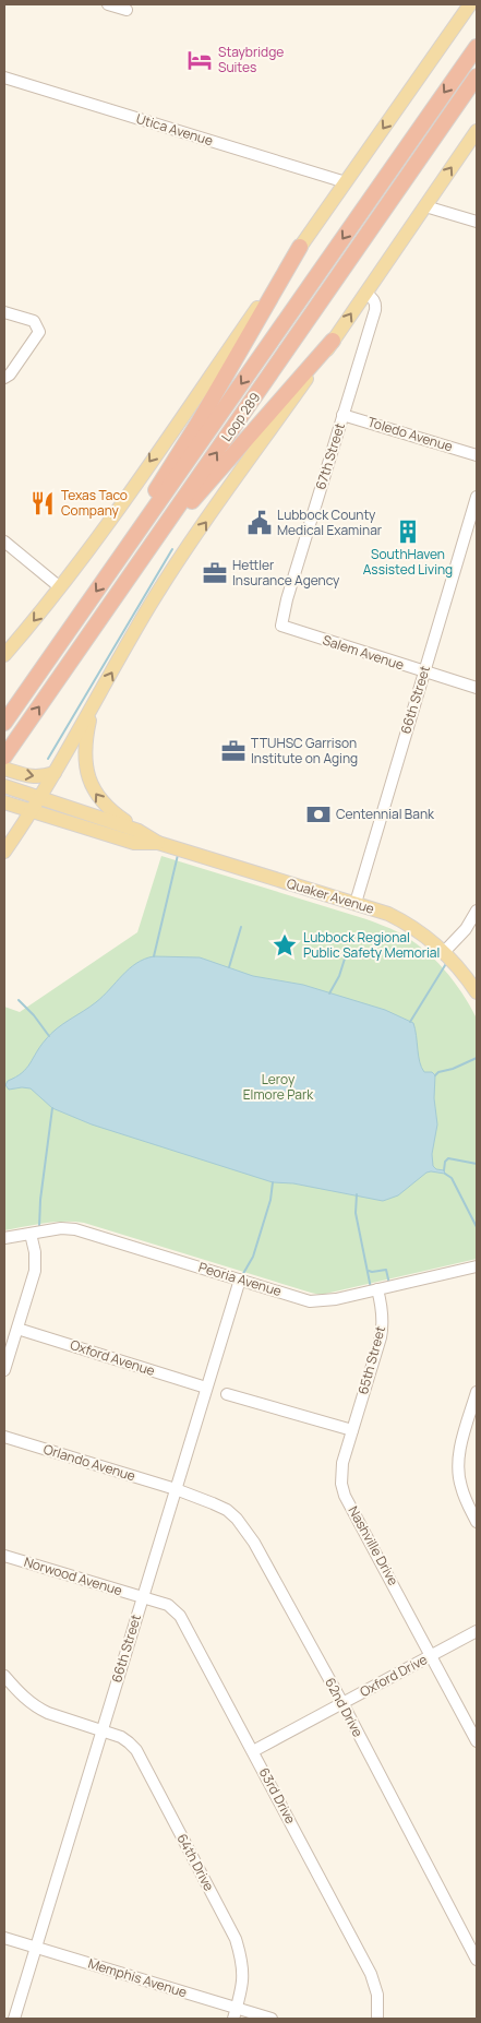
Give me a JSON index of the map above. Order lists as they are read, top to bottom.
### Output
{
  "streets": {
    "highway": ["Loop 289"],
    "main road": ["Quaker Avenue"],
    "street": [
      "Utica Avenue",
      "Toledo Avenue",
      "67th Street",
      "Salem Avenue",
      "66th Street",
      "Peoria Avenue",
      "Oxford Avenue",
      "65th Street",
      "Orlando Avenue",
      "Nashville Drive",
      "Norwood Avenue",
      "Oxford Drive",
      "62nd Drive",
      "63rd Drive",
      "64th Drive",
      "Memphis Avenue"
    ]
  },
  "crossings": [
    ["Toledo Avenue", "67th Street"],
    ["67th Street", "Salem Avenue"],
    ["Salem Avenue", "66th Street"],
    ["66th Street", "Quaker Avenue"],
    ["66th Street", "Peoria Avenue"],
    ["66th Street", "Oxford Avenue"],
    ["66th Street", "Orlando Avenue"],
    ["66th Street", "Norwood Avenue"],
    ["66th Street", "62nd Drive"],
    ["66th Street", "63rd Drive"],
    ["66th Street", "64th Drive"],
    ["66th Street", "Memphis Avenue"],
    ["Peoria Avenue", "65th Street"],
    ["65th Street", "Nashville Drive"],
    ["Orlando Avenue", "62nd Drive"],
    ["Nashville Drive", "Oxford Drive"],
    ["Norwood Avenue", "63rd Drive"],
    ["Oxford Drive", "62nd Drive"],
    ["Oxford Drive", "63rd Drive"],
    ["64th Drive", "Memphis Avenue"]
  ],
  "parks": ["Leroy Elmore Park"],
  "places": {
    "hotel": ["Staybridge Suites"],
    "restaurant": ["Texas Taco Company"],
    "public building": ["Lubbock County Medical Examinar"],
    "building": ["SouthHaven Assisted Living"],
    "office": ["Hettler Insurance Agency", "TTUHSC Garrison Institute on Aging"],
    "bank": ["Centennial Bank"],
    "place": ["Lubbock Regional Public Safety Memorial"]
  }
}
